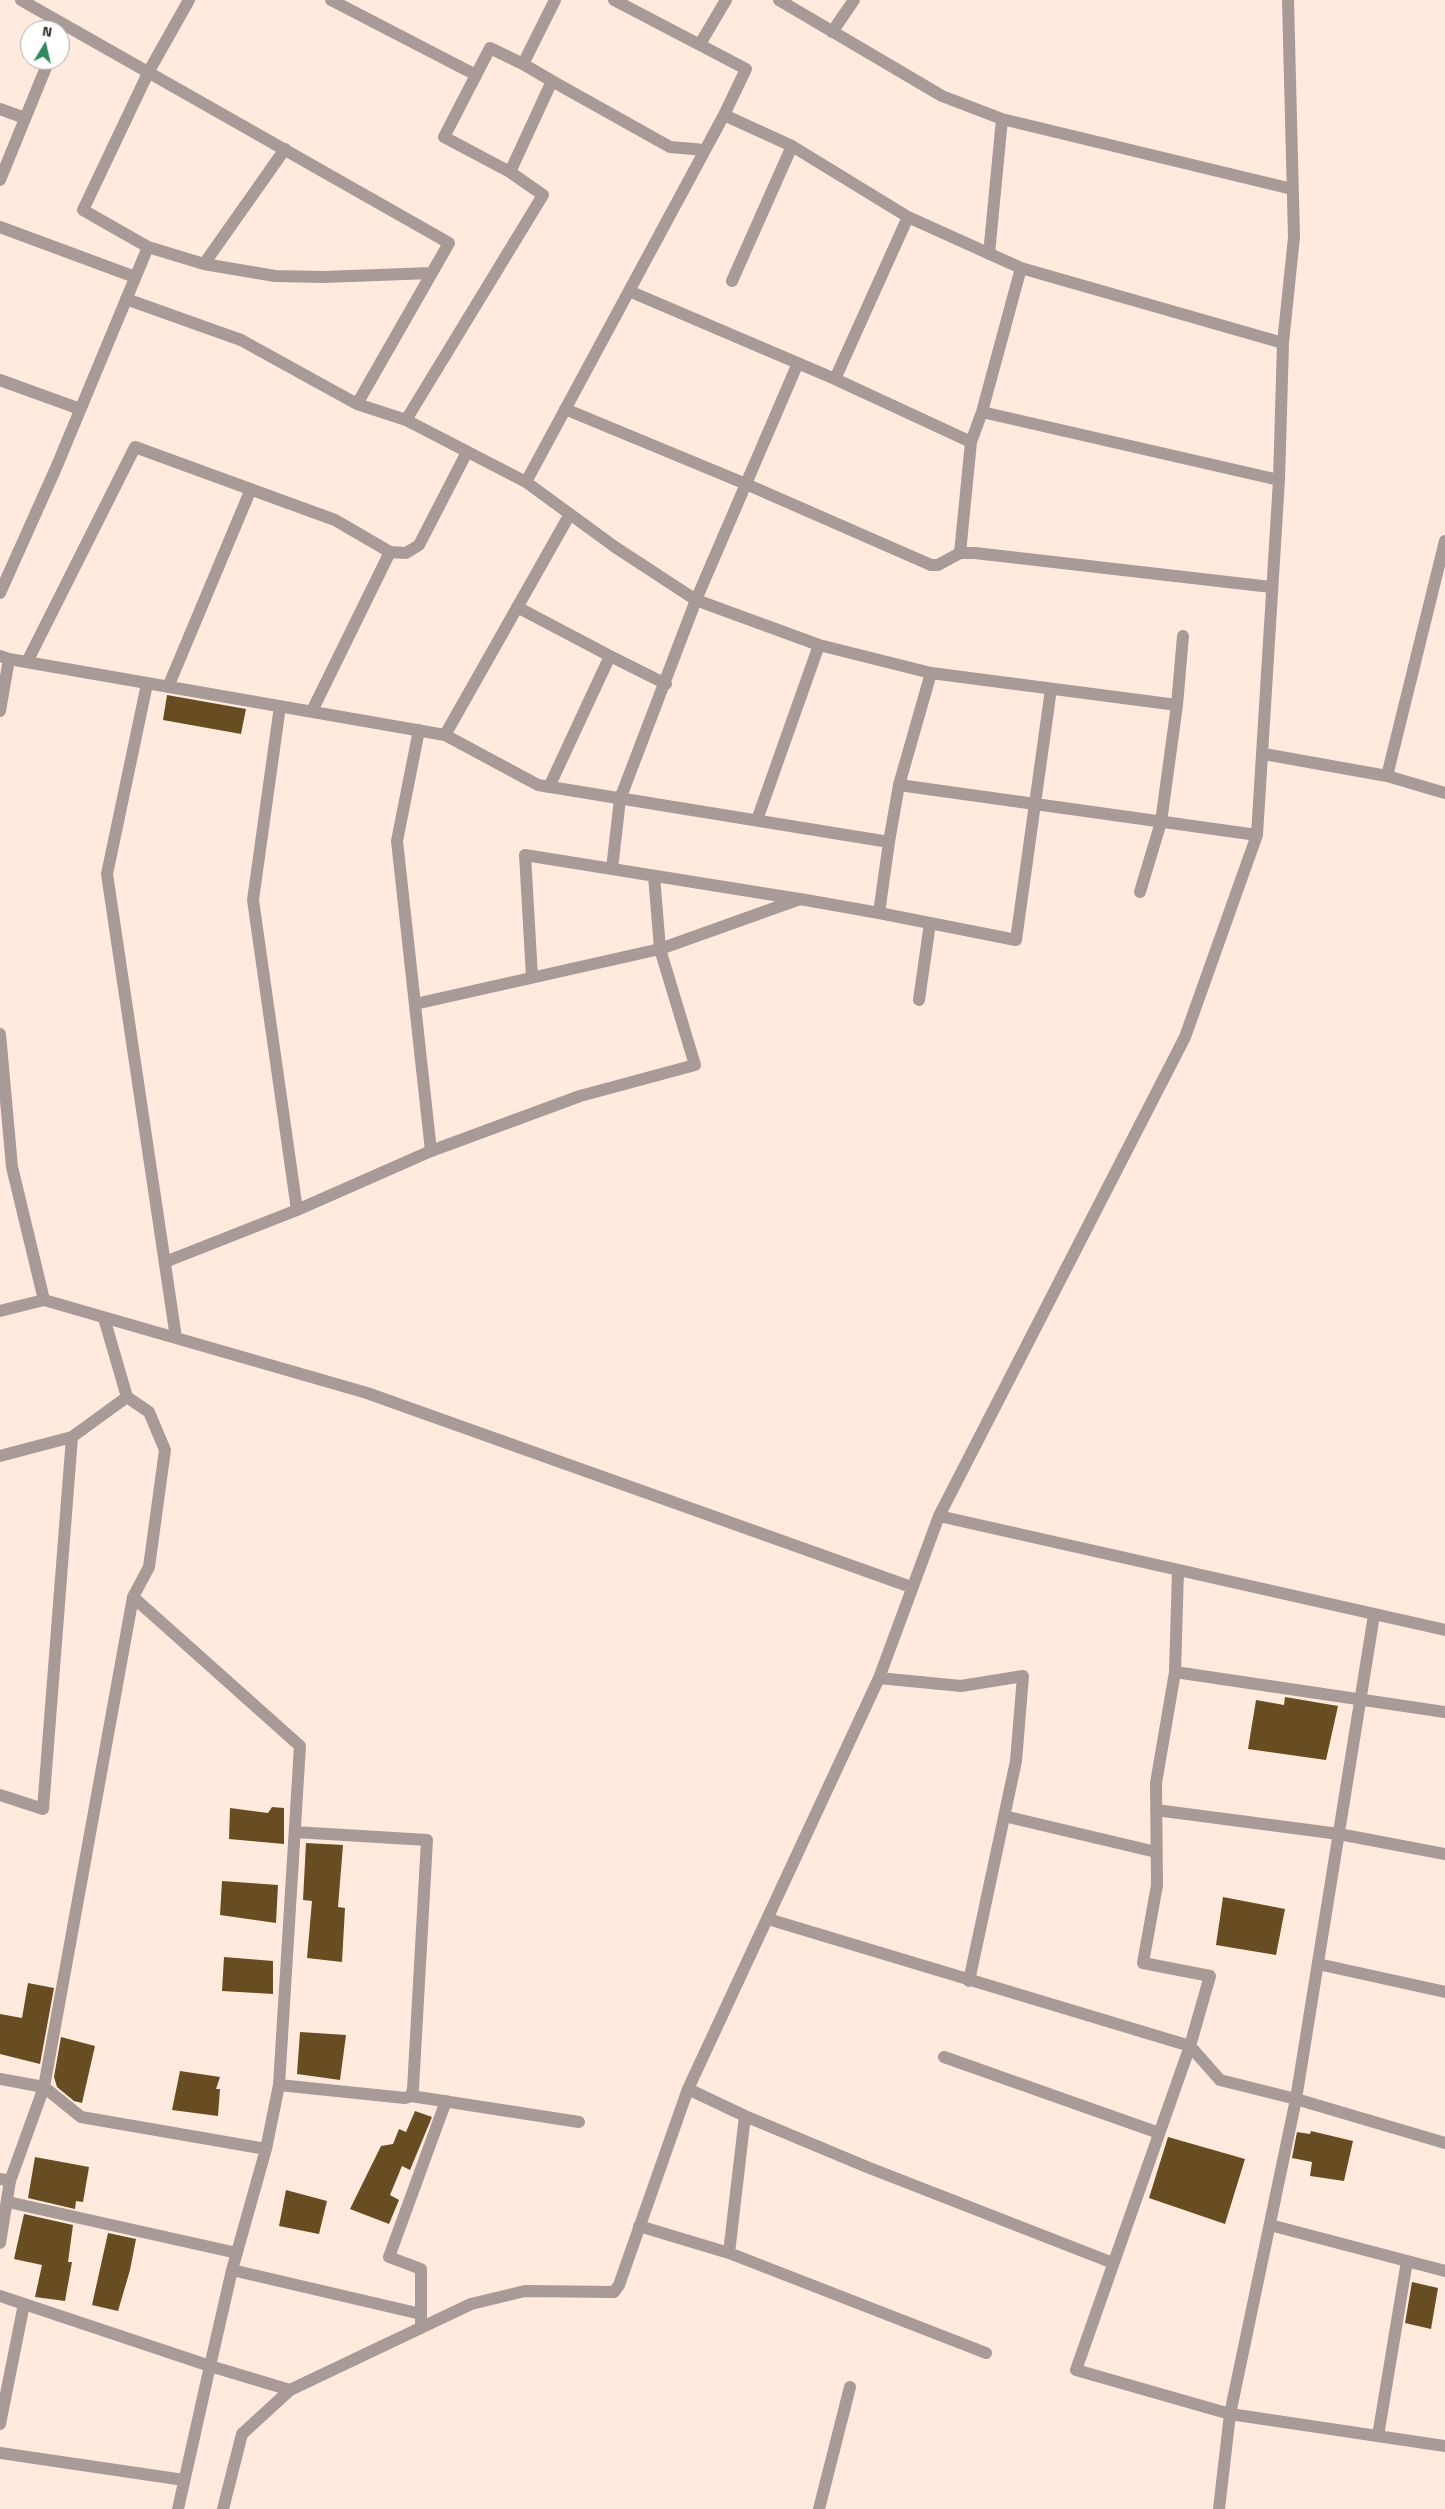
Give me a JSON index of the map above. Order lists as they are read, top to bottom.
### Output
{
  "north": "top"
}
